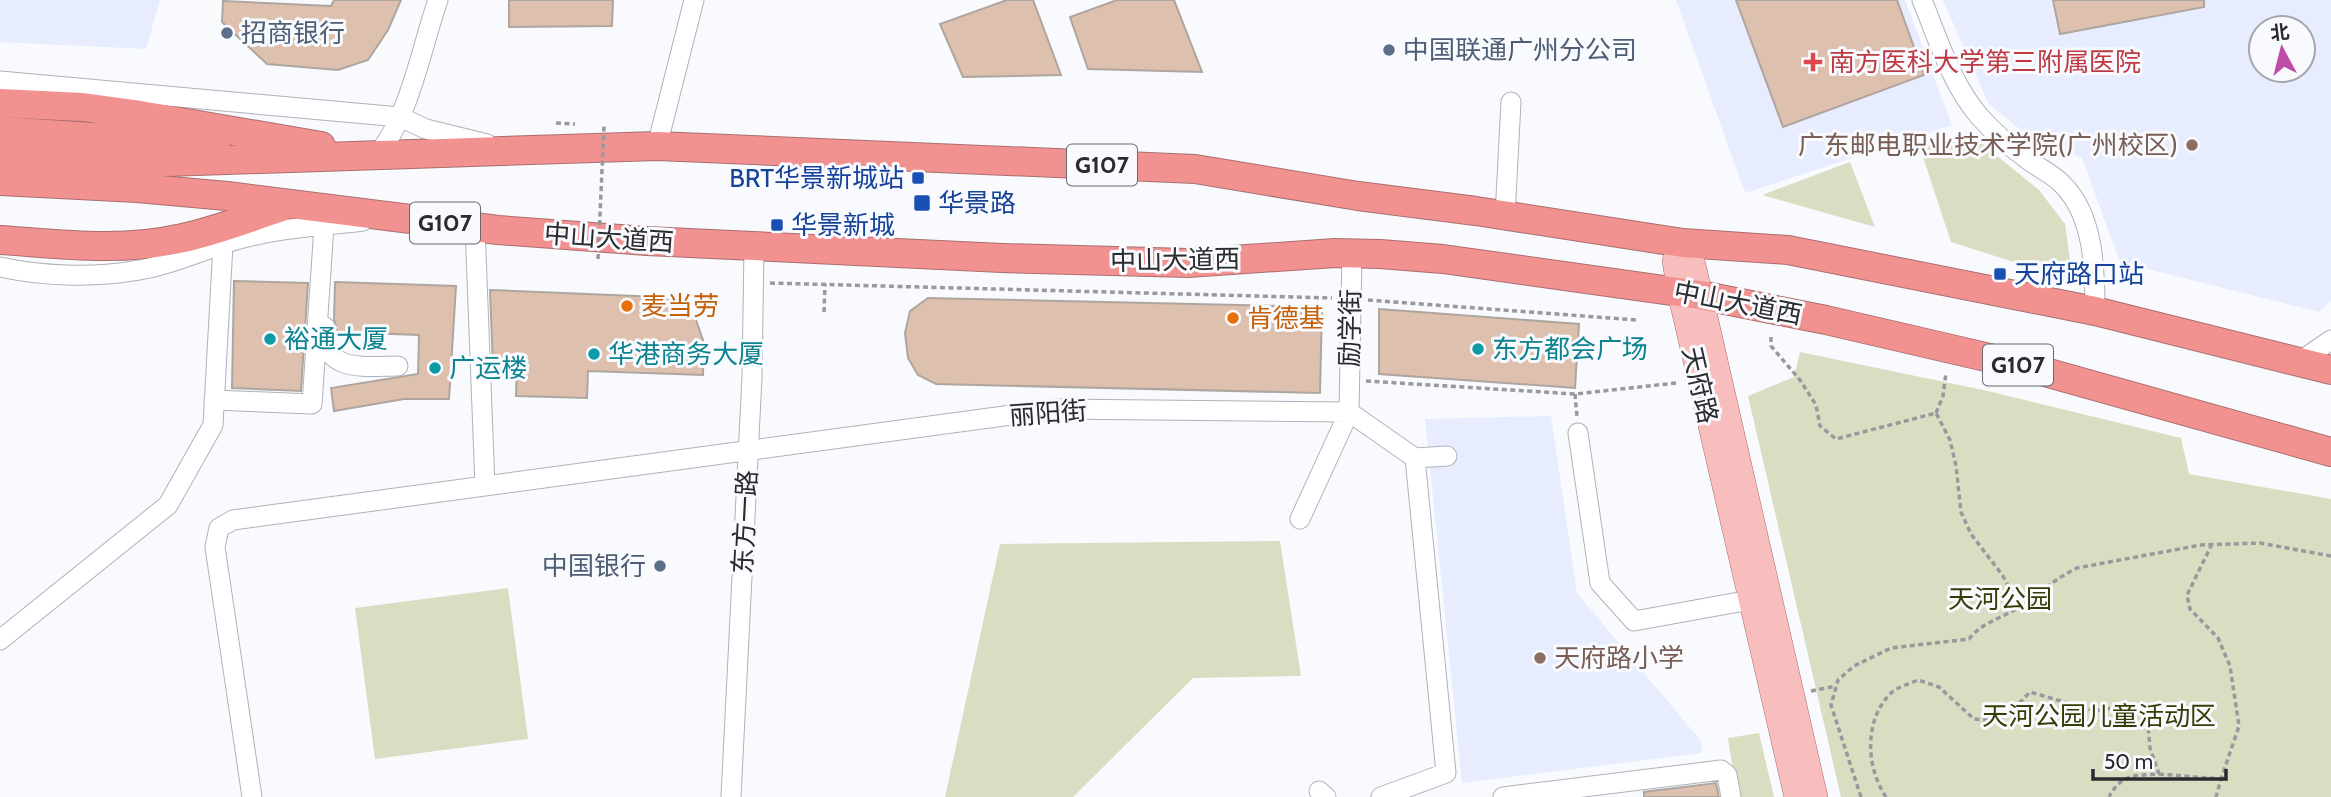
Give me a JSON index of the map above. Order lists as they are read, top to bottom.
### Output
{
  "streets": {
    "highway": ["G107", "中山大道西"],
    "main road": ["天府路"],
    "street": ["励学街", "丽阳街", "东方一路"]
  },
  "crossings": [
    ["中山大道西", "励学街"],
    ["中山大道西", "天府路"],
    ["中山大道西", "东方一路"],
    ["励学街", "丽阳街"],
    ["丽阳街", "东方一路"]
  ],
  "parks": ["天河公园", "天河公园儿童活动区"],
  "places": {
    "other": [
      "招商银行",
      "中国联通广州分公司",
      "广东邮电职业技术学院(广州校区)",
      "麦当劳",
      "肯德基",
      "裕通大厦",
      "东方都会广场",
      "华港商务大厦",
      "广运楼",
      "中国银行",
      "天府路小学"
    ],
    "health": ["南方医科大学第三附属医院"],
    "transit": [
      "BRT华景新城站",
      "华景路",
      "华景新城",
      "天府路口站"
    ]
  },
  "scale_bar": "50 m",
  "north": "top"
}
